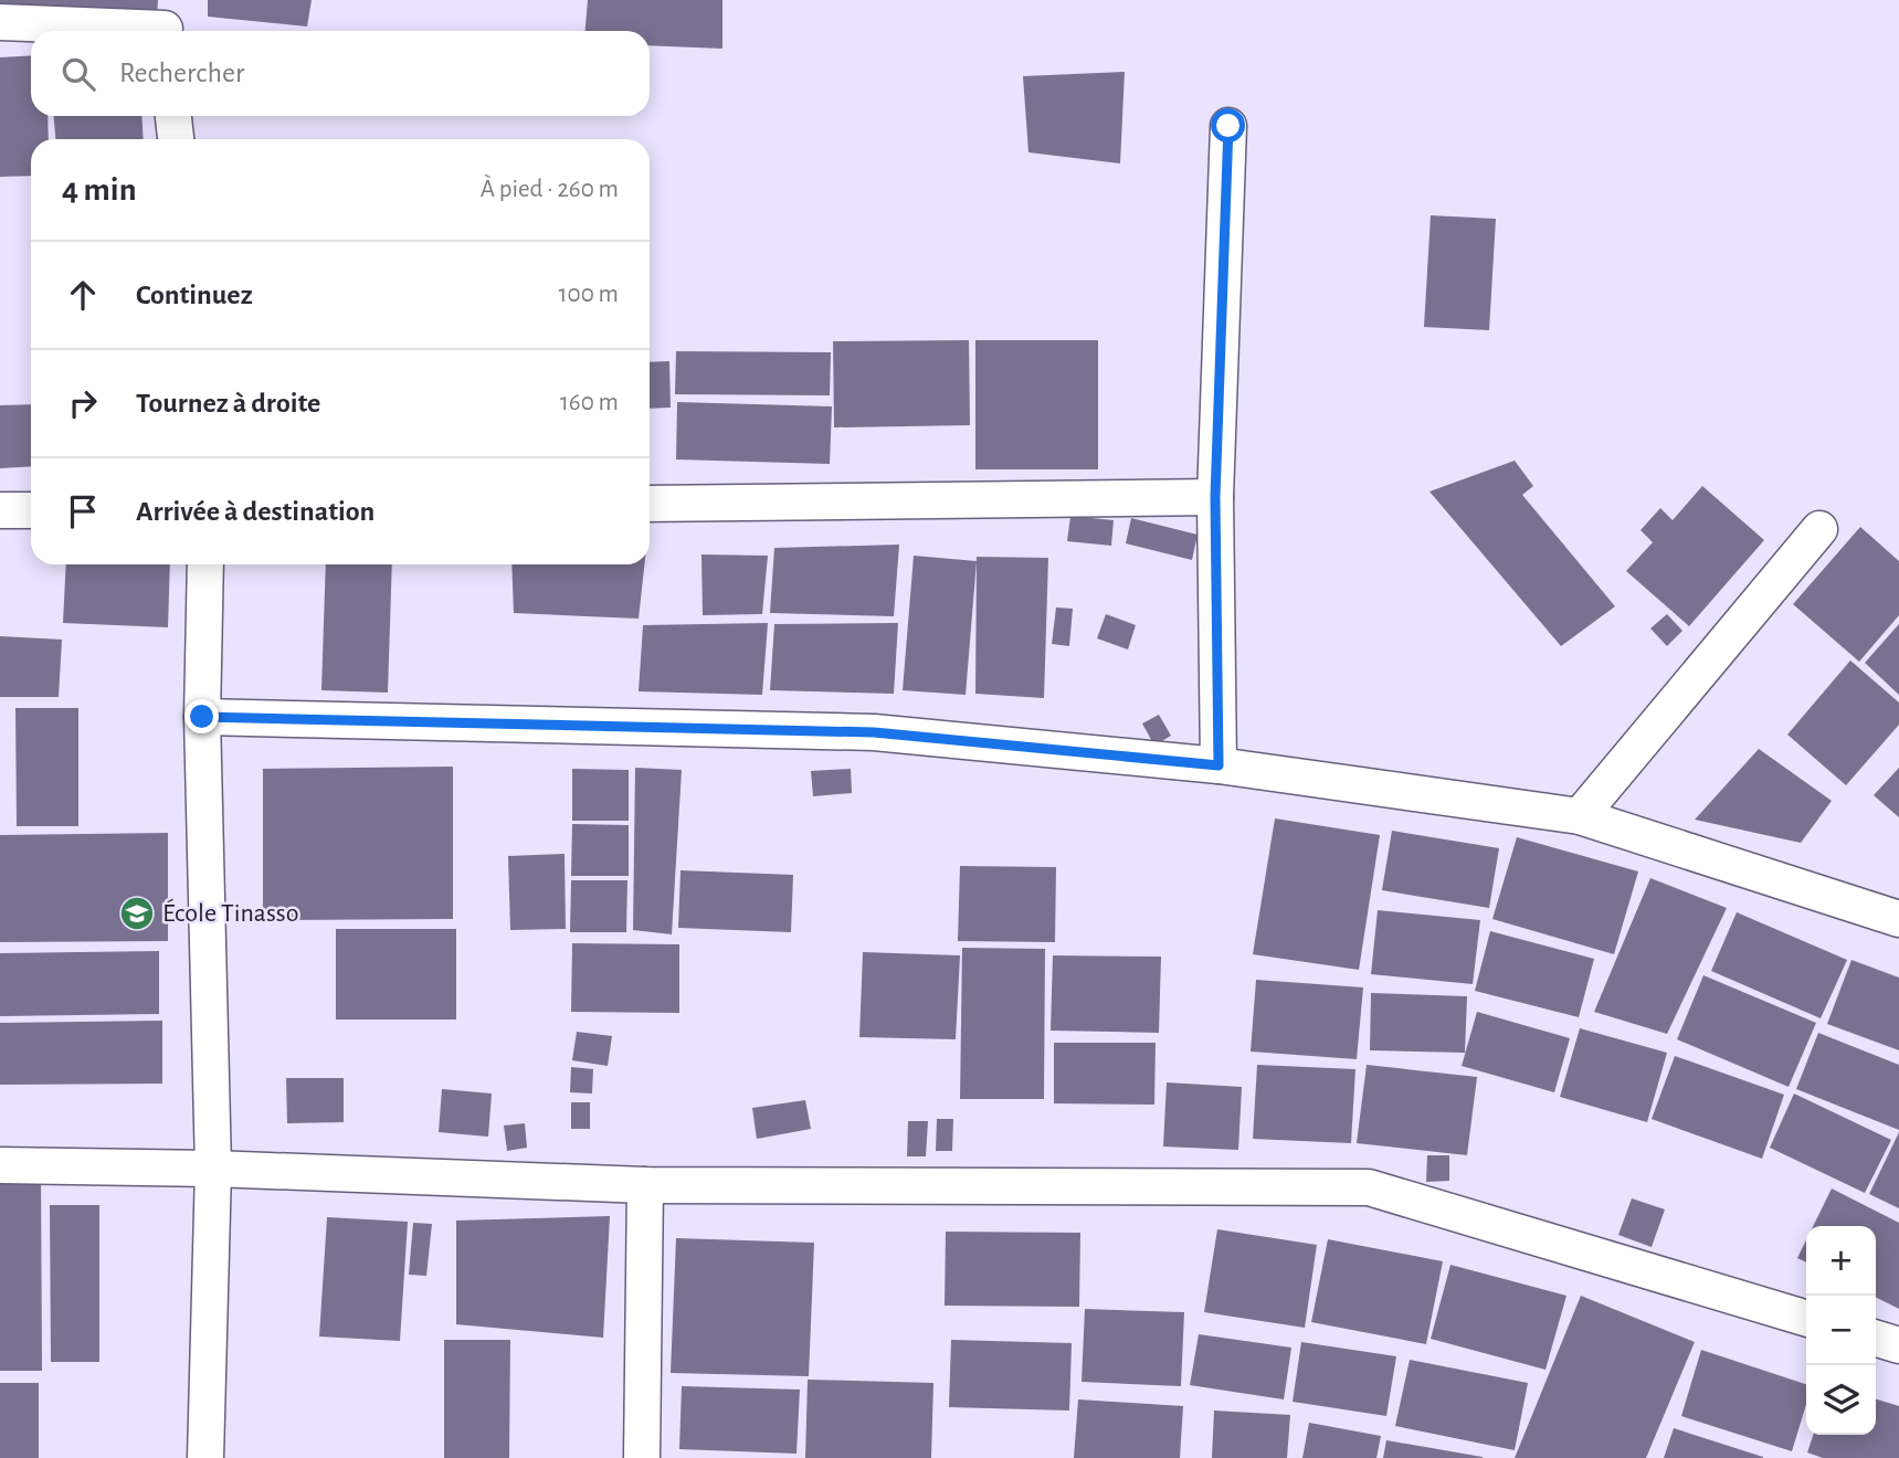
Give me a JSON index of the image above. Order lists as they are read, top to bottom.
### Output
{
  "places": {
    "school or university": ["École Tinasso"]
  },
  "page": {
    "search": "Rechercher",
    "heading": ["4 min", "À pied · 260 m"],
    "list": [
      ["Continuez", "100 m"],
      ["Tournez à droite", "160 m"],
      "Arrivée à destination"
    ],
    "map_buttons": ["+", "−"]
  }
}
